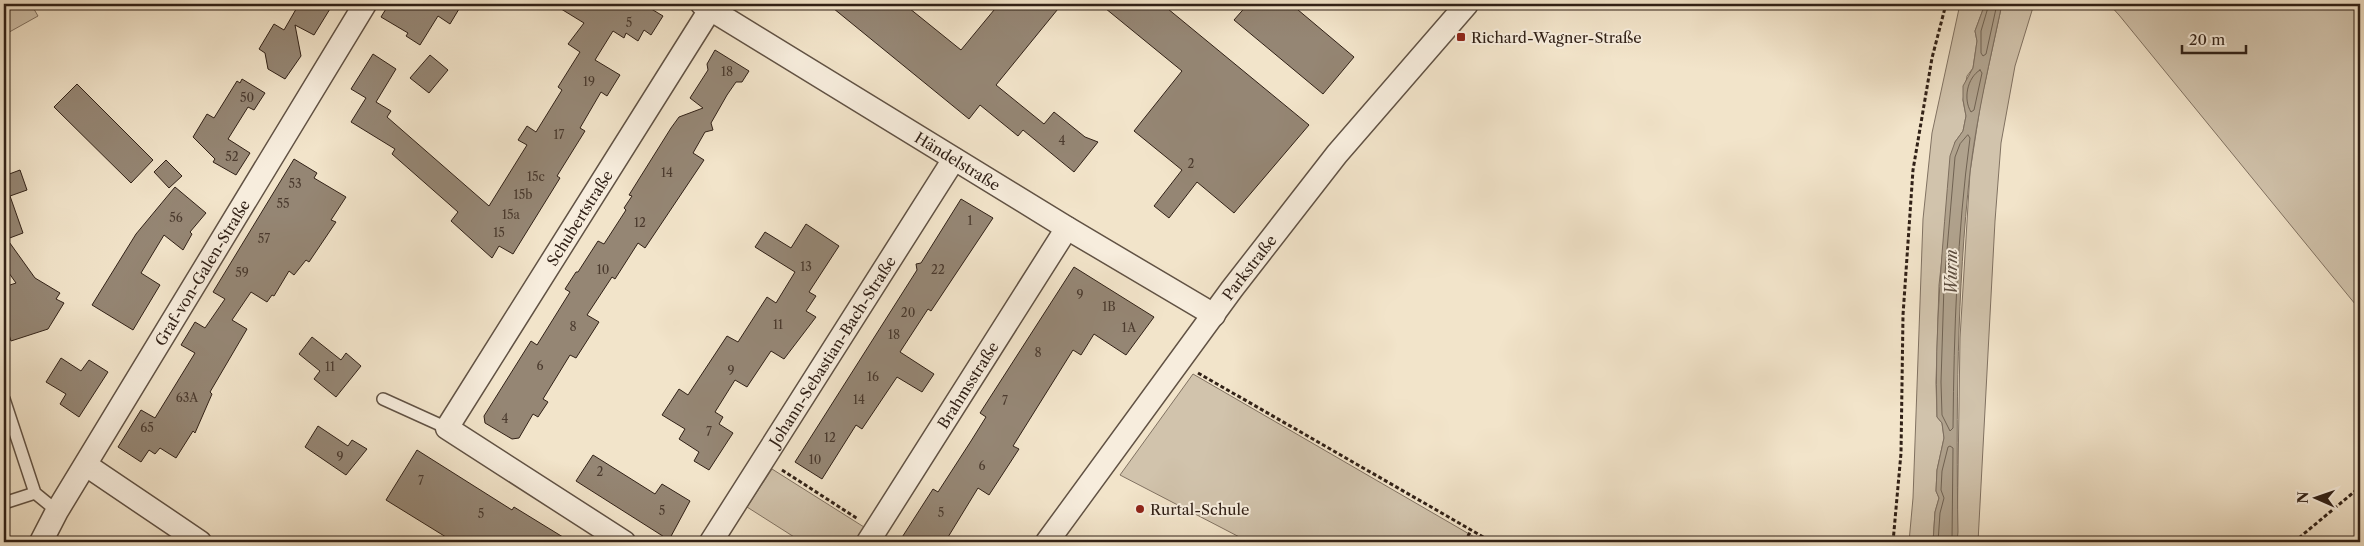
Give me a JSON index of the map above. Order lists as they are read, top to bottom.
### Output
{
  "streets": {
    "street": [
      "Händelstraße",
      "Schubertstraße",
      "Parkstraße",
      "Graf-von-Galen-Straße",
      "Johann-Sebastian-Bach-Straße",
      "Brahmsstraße"
    ]
  },
  "crossings": [
    ["Händelstraße", "Schubertstraße"],
    ["Händelstraße", "Parkstraße"],
    ["Händelstraße", "Johann-Sebastian-Bach-Straße"],
    ["Händelstraße", "Brahmsstraße"]
  ],
  "water": ["Wurm"],
  "places": {
    "transit": ["Richard-Wagner-Straße"],
    "other": ["Rurtal-Schule"]
  },
  "house_numbers": [
    "5",
    "18",
    "19",
    "50",
    "17",
    "4",
    "52",
    "2",
    "14",
    "15c",
    "53",
    "15b",
    "55",
    "15a",
    "56",
    "1",
    "12",
    "15",
    "57",
    "13",
    "10",
    "22",
    "59",
    "9",
    "1B",
    "20",
    "11",
    "8",
    "1A",
    "18",
    "8",
    "6",
    "11",
    "9",
    "16",
    "63A",
    "14",
    "7",
    "4",
    "65",
    "7",
    "12",
    "9",
    "10",
    "6",
    "2",
    "7",
    "5",
    "5",
    "5"
  ],
  "scale_bar": "20 m",
  "north": "left"
}
